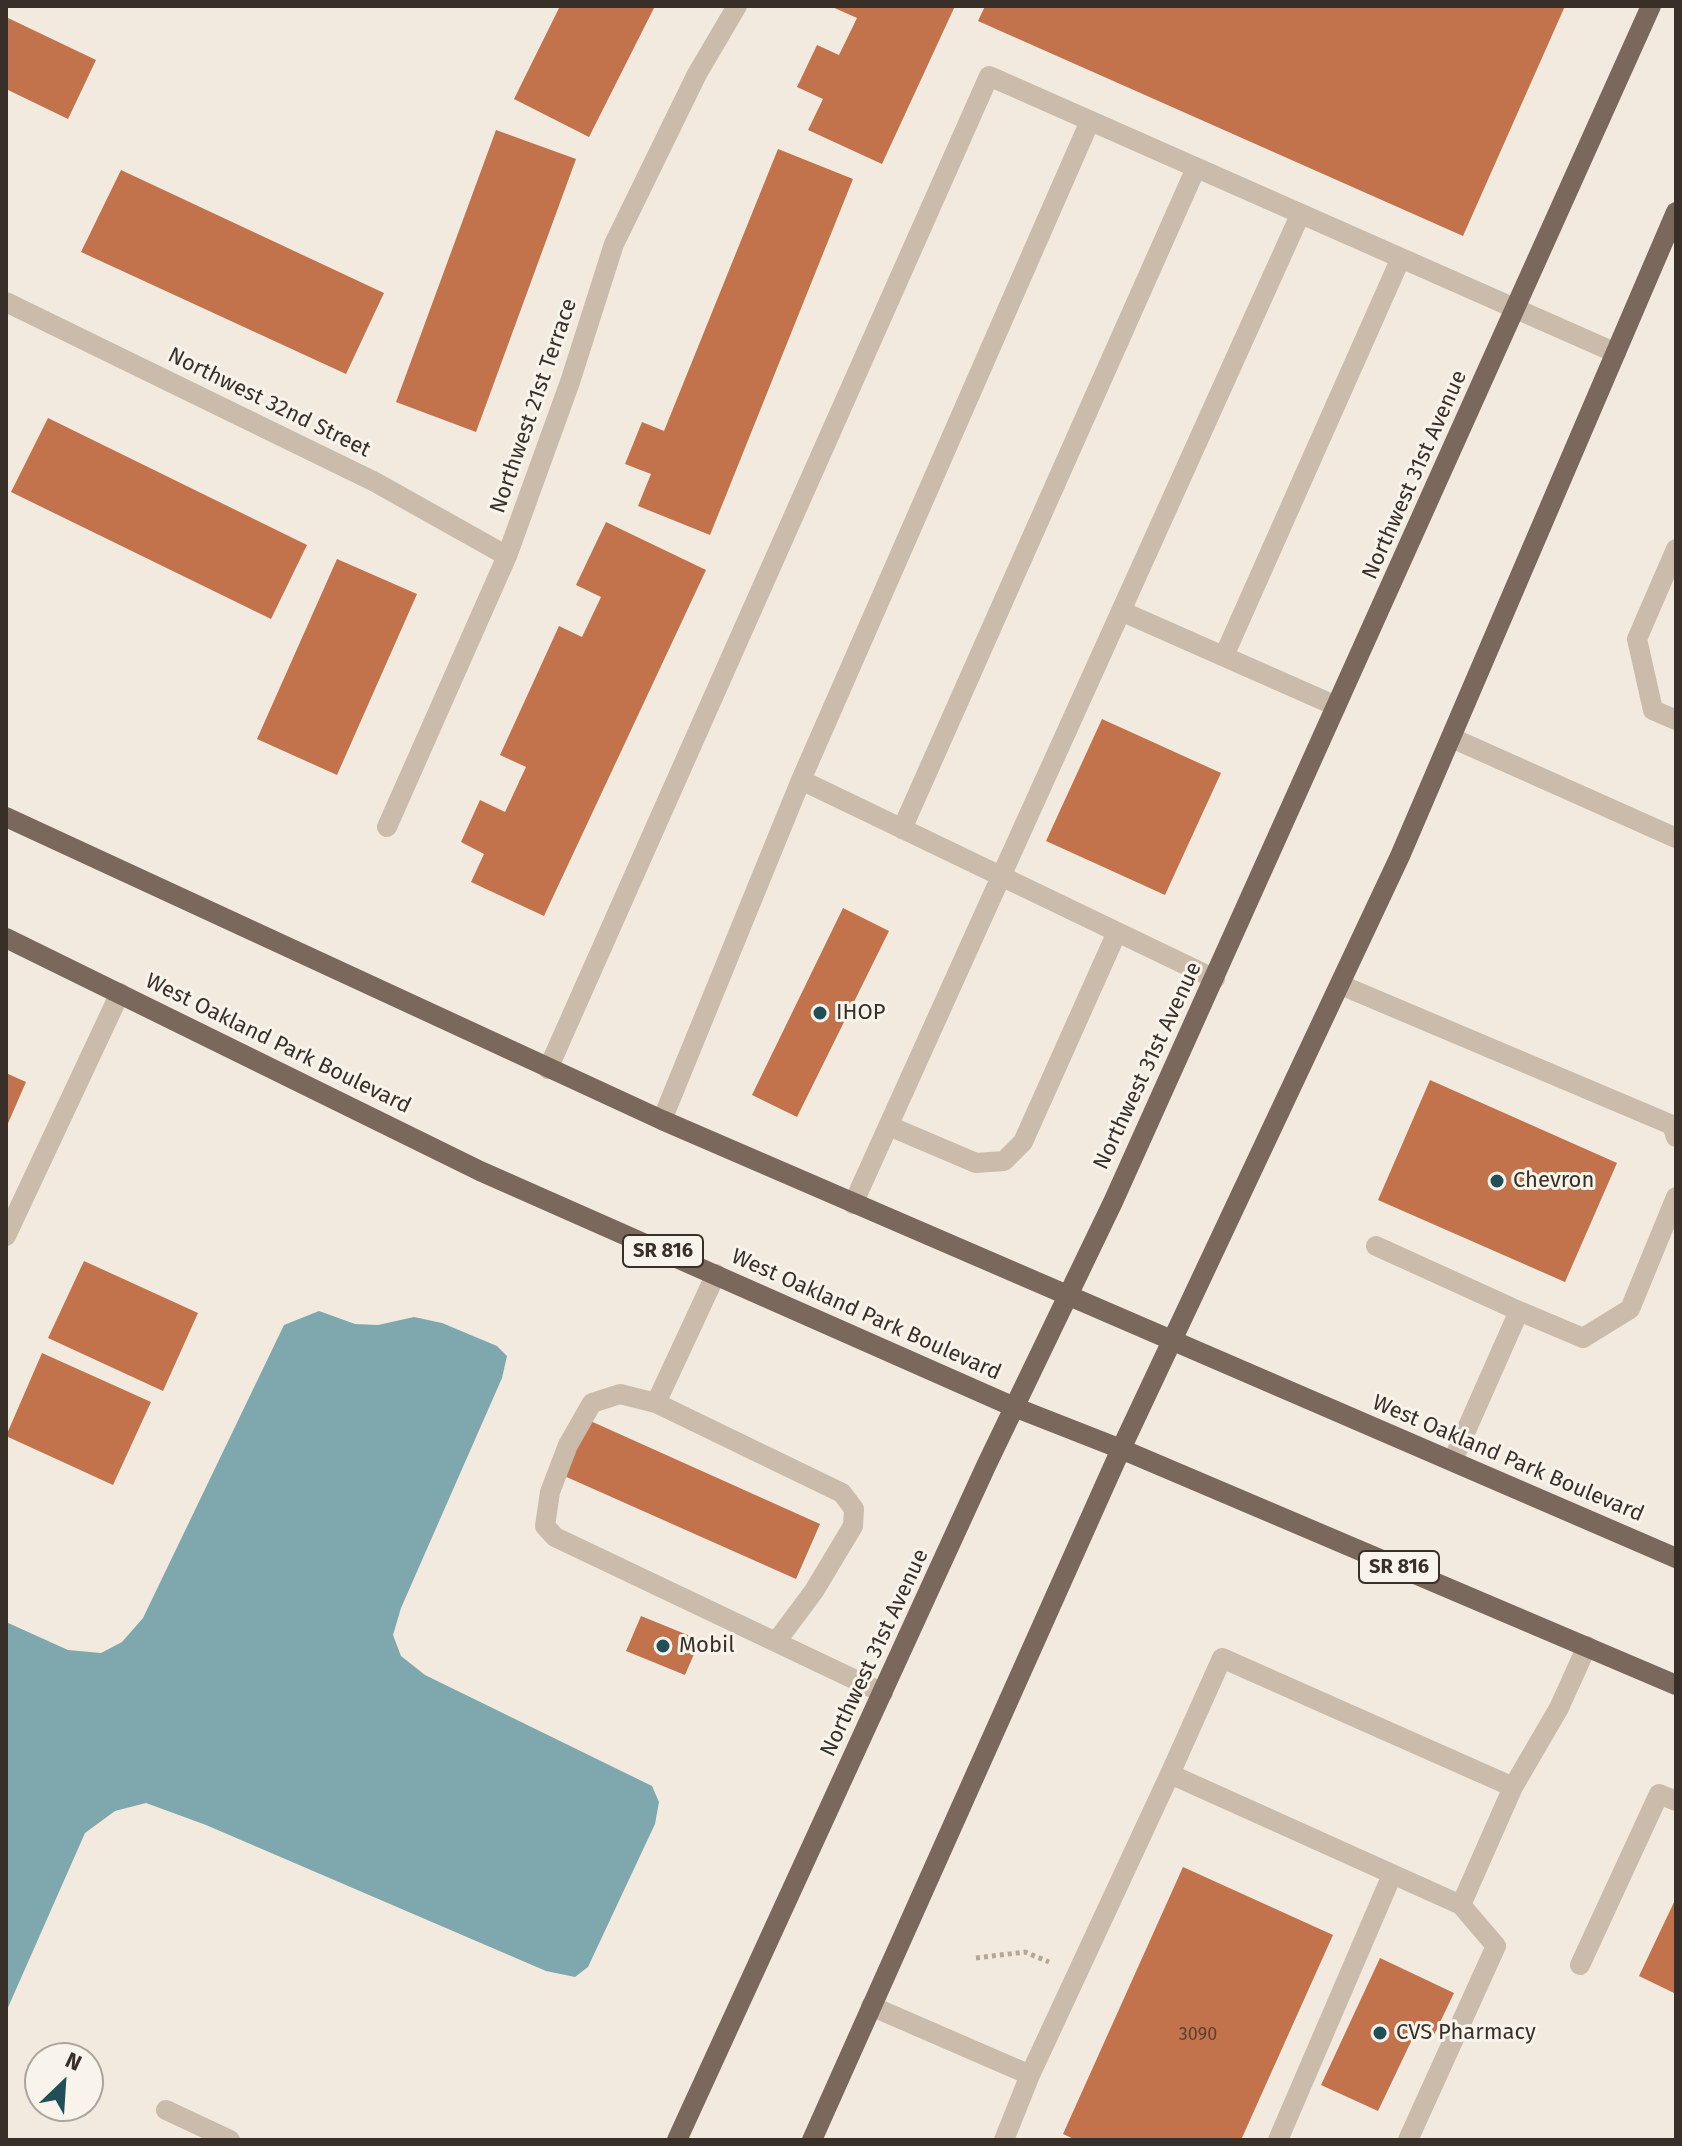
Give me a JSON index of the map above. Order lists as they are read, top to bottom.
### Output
{
  "streets": {
    "main road": ["Northwest 31st Avenue", "West Oakland Park Boulevard", "SR 816"],
    "street": ["Northwest 32nd Street", "Northwest 21st Terrace"]
  },
  "crossings": [
    ["Northwest 32nd Street", "Northwest 21st Terrace"],
    ["Northwest 31st Avenue", "West Oakland Park Boulevard"]
  ],
  "places": [
    "IHOP",
    "Chevron",
    "Mobil",
    "CVS Pharmacy"
  ],
  "house_numbers": ["3090"],
  "north": "top right"
}
